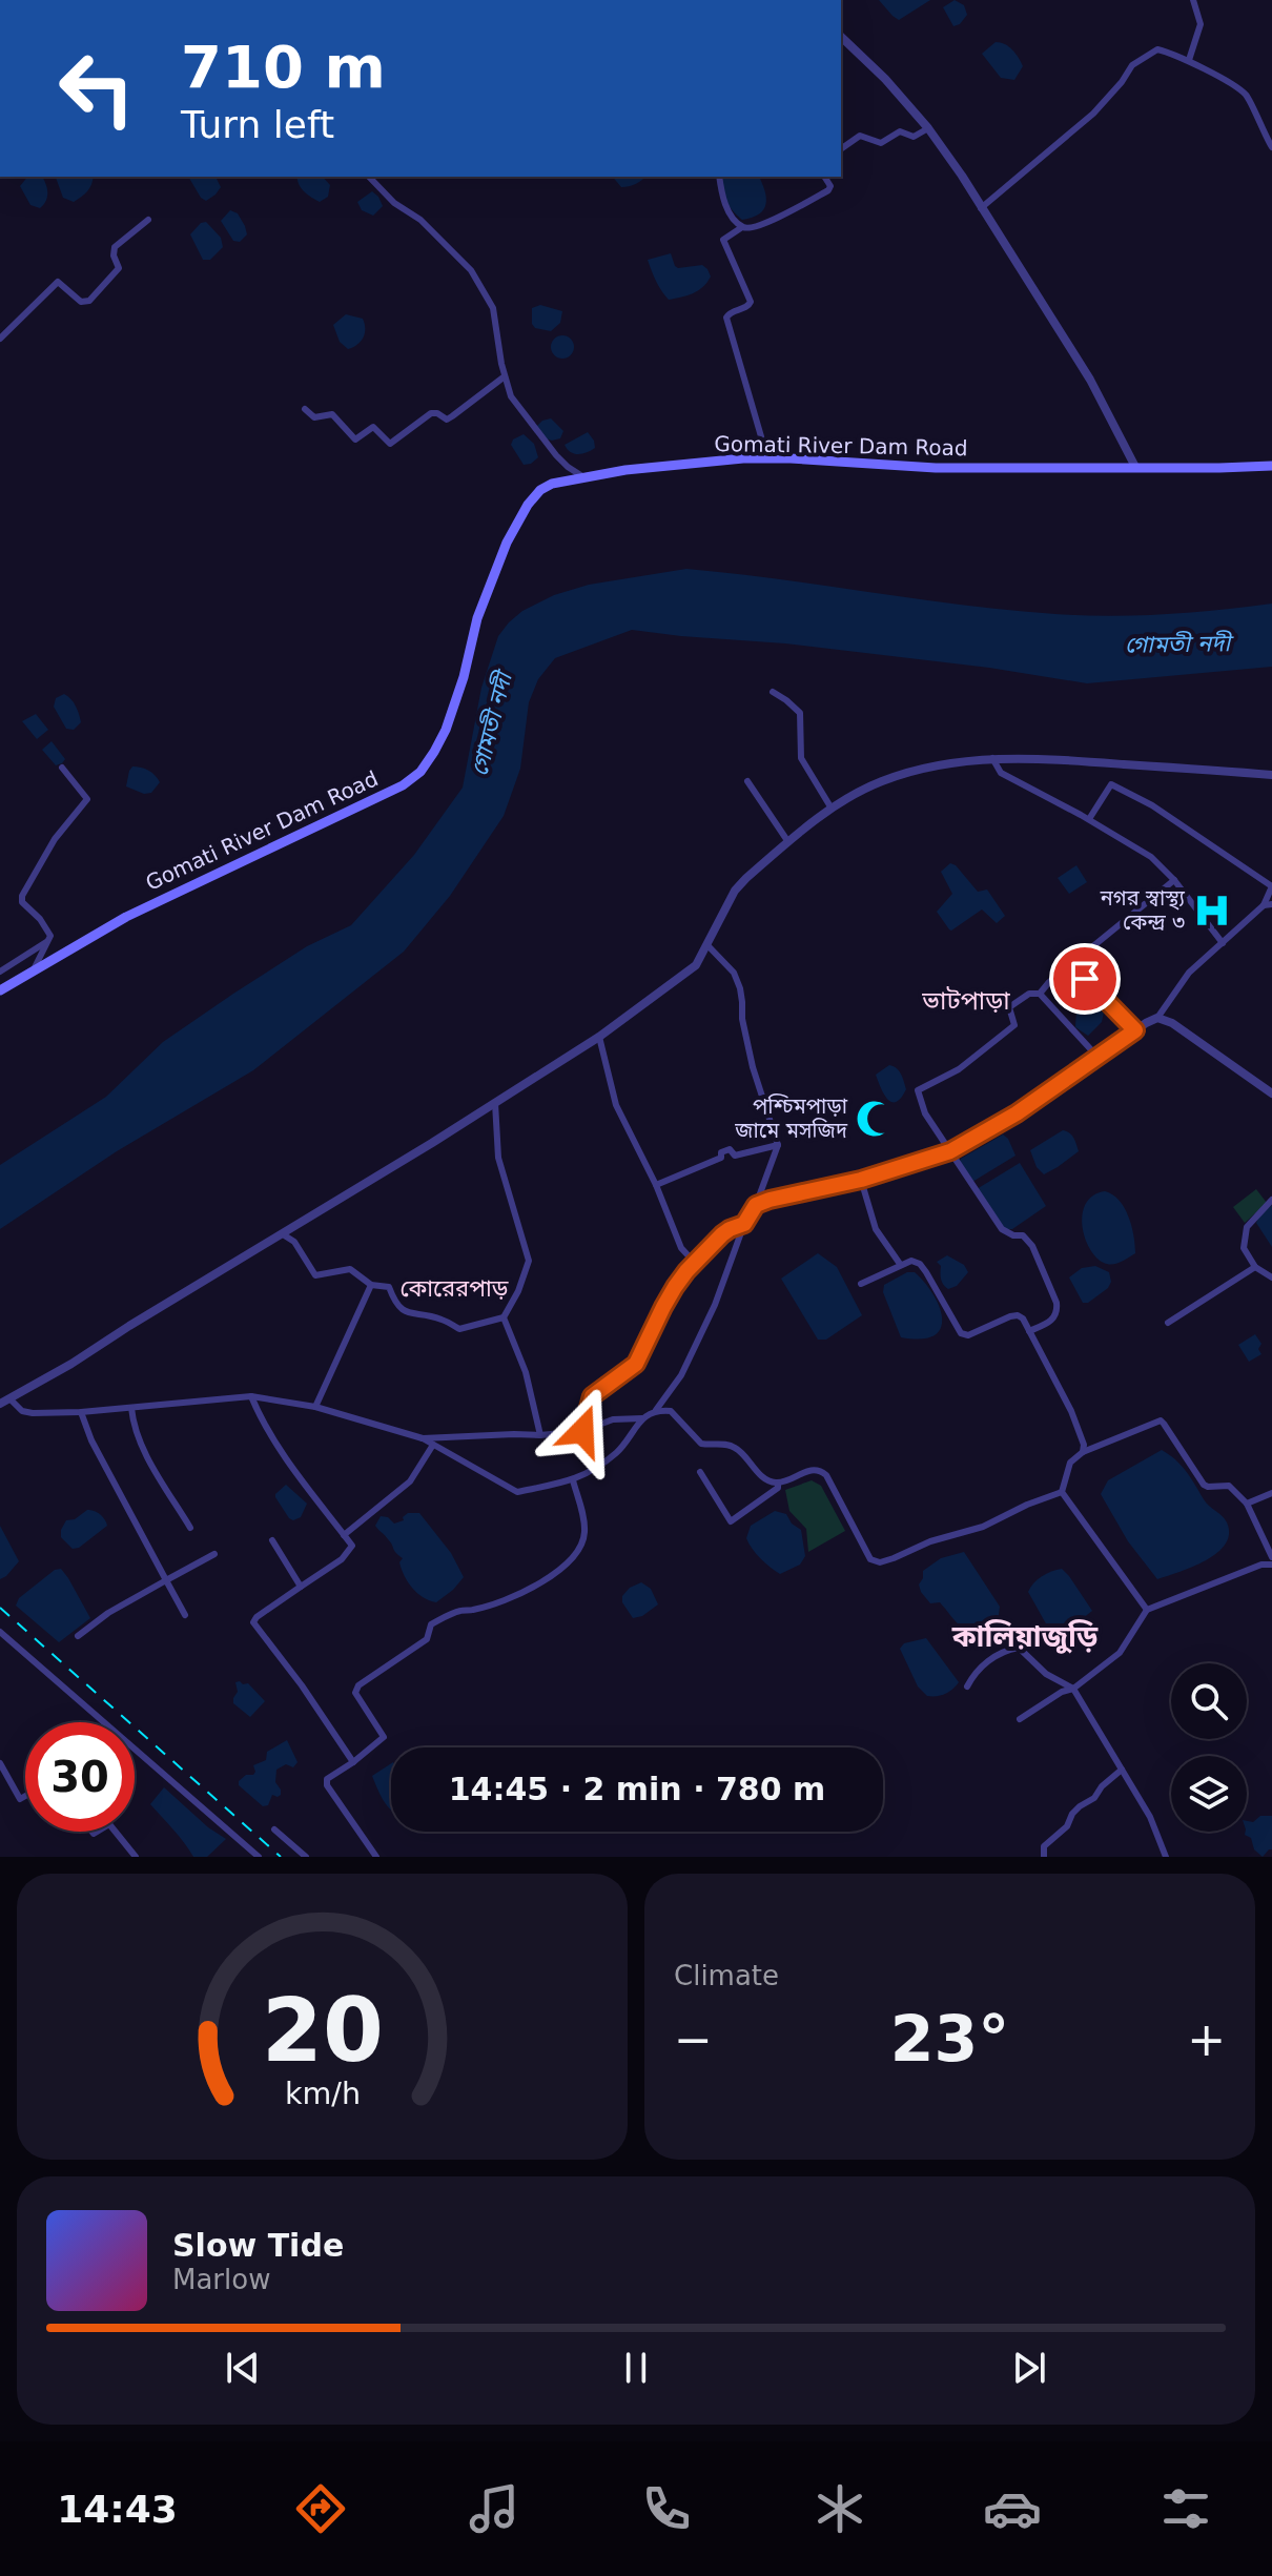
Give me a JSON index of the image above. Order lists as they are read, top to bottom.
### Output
{
  "streets": {
    "main road": ["Gomati River Dam Road"]
  },
  "districts": ["ভাটপাড়া", "কোরেরপাড়", "কালিয়াজুড়ি"],
  "water": ["গোমতী নদী"],
  "places": {
    "hospital": ["নগর স্বাস্থ্য কেন্দ্র ৩"],
    "mosque": ["পশ্চিমপাড়া জামে মসজিদ"]
  },
  "page": {
    "turn": ["710 m", "Turn left"],
    "limit": "30",
    "trip": "14:45 · 2 min · 780 m",
    "tile": "Climate",
    "heat": ["−", "23°", "+"],
    "song": ["Slow Tide", "Marlow"],
    "tabs": "14:43",
    "gauge": ["20", "km/h"]
  }
}
